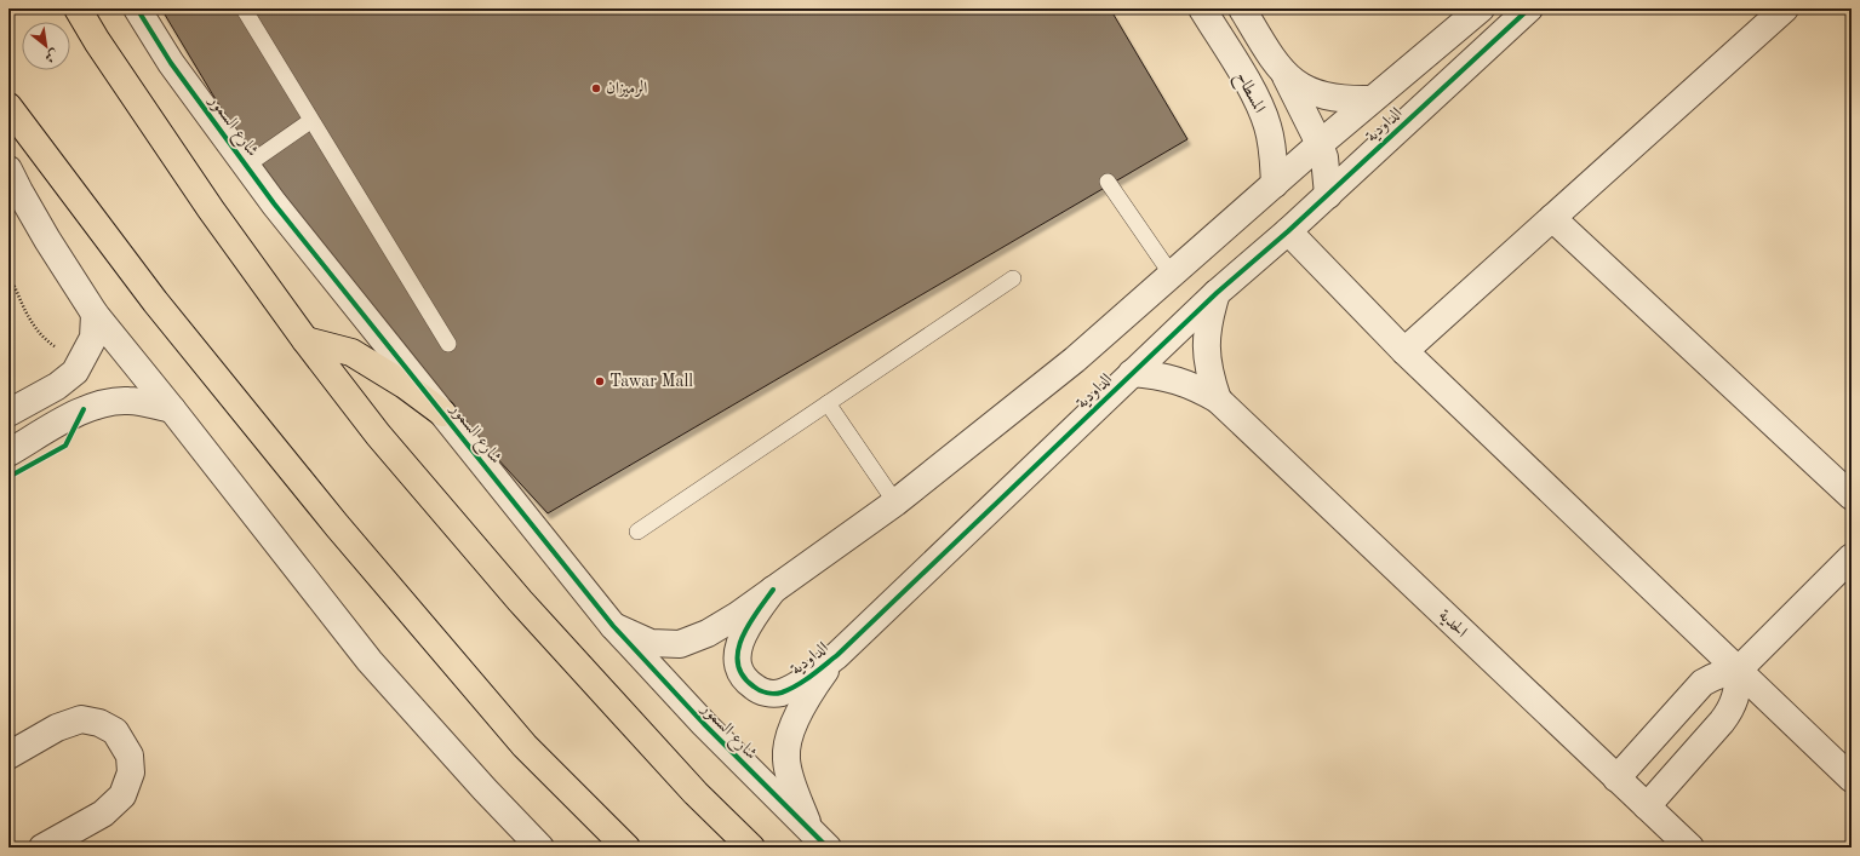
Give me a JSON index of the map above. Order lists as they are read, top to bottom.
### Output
{
  "streets": {
    "street": [
      "المسطاح",
      "الداودية",
      "شارع السمور",
      "الحدية"
    ]
  },
  "crossings": [
    ["المسطاح", "الداودية"],
    ["الداودية", "شارع السمور"],
    ["الداودية", "الحدية"]
  ],
  "places": ["الرميزان", "Tawar Mall"],
  "north": "bottom right"
}
